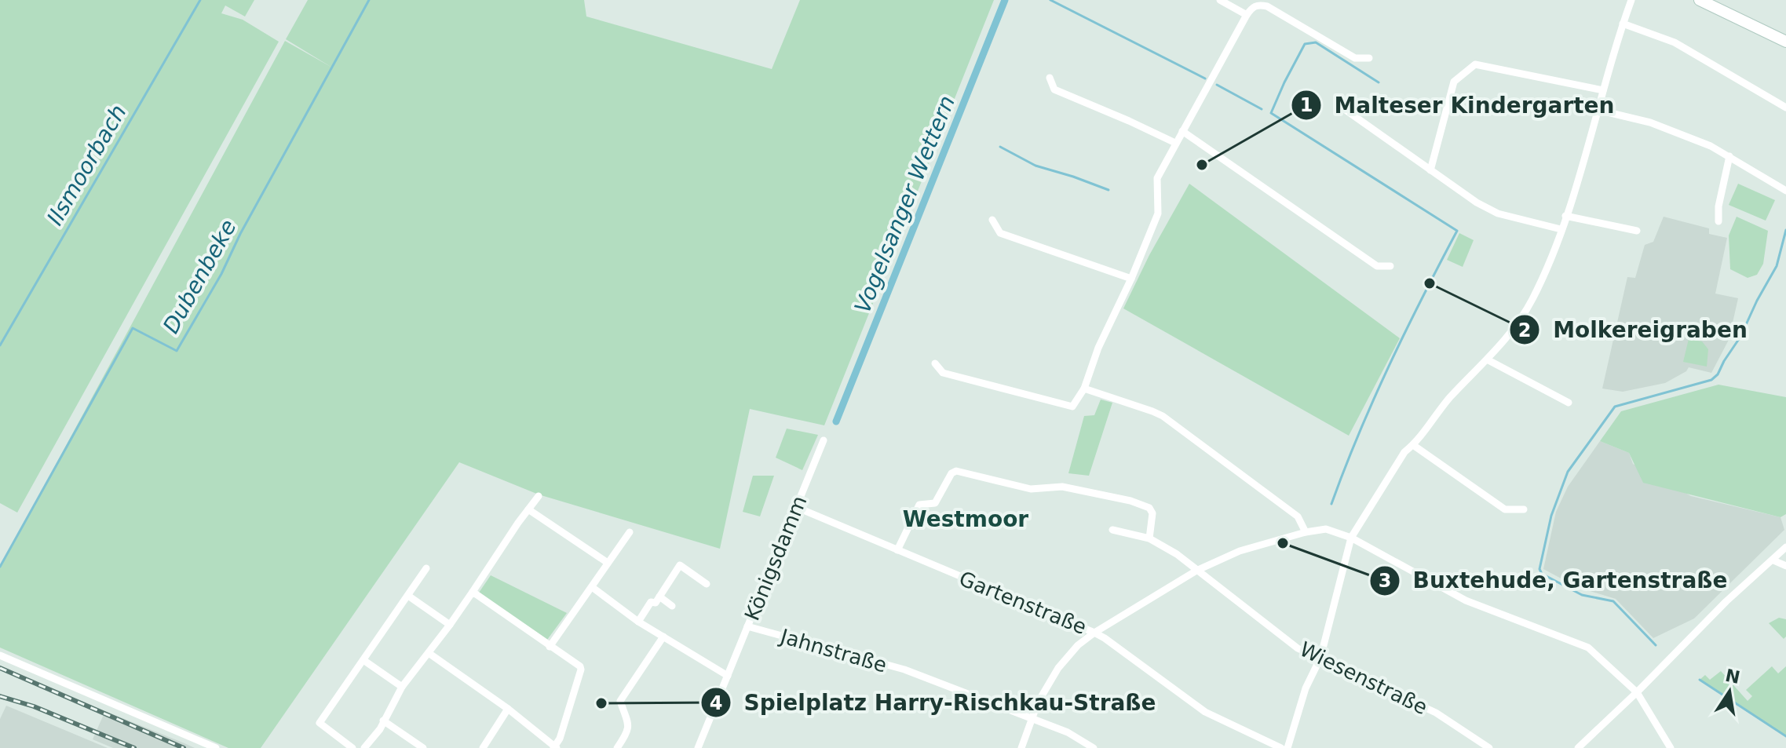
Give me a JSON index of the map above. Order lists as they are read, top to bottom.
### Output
{
  "streets": {
    "street": [
      "Königsdamm",
      "Gartenstraße",
      "Jahnstraße",
      "Wiesenstraße"
    ]
  },
  "crossings": [
    ["Königsdamm", "Gartenstraße"],
    ["Königsdamm", "Jahnstraße"],
    ["Gartenstraße", "Wiesenstraße"]
  ],
  "districts": ["Westmoor"],
  "water": ["Ilsmoorbach", "Vogelsanger Wettern", "Dubenbeke"],
  "places": [
    "Malteser Kindergarten",
    "Molkereigraben",
    "Buxtehude, Gartenstraße",
    "Spielplatz Harry-Rischkau-Straße"
  ],
  "north": "top"
}
